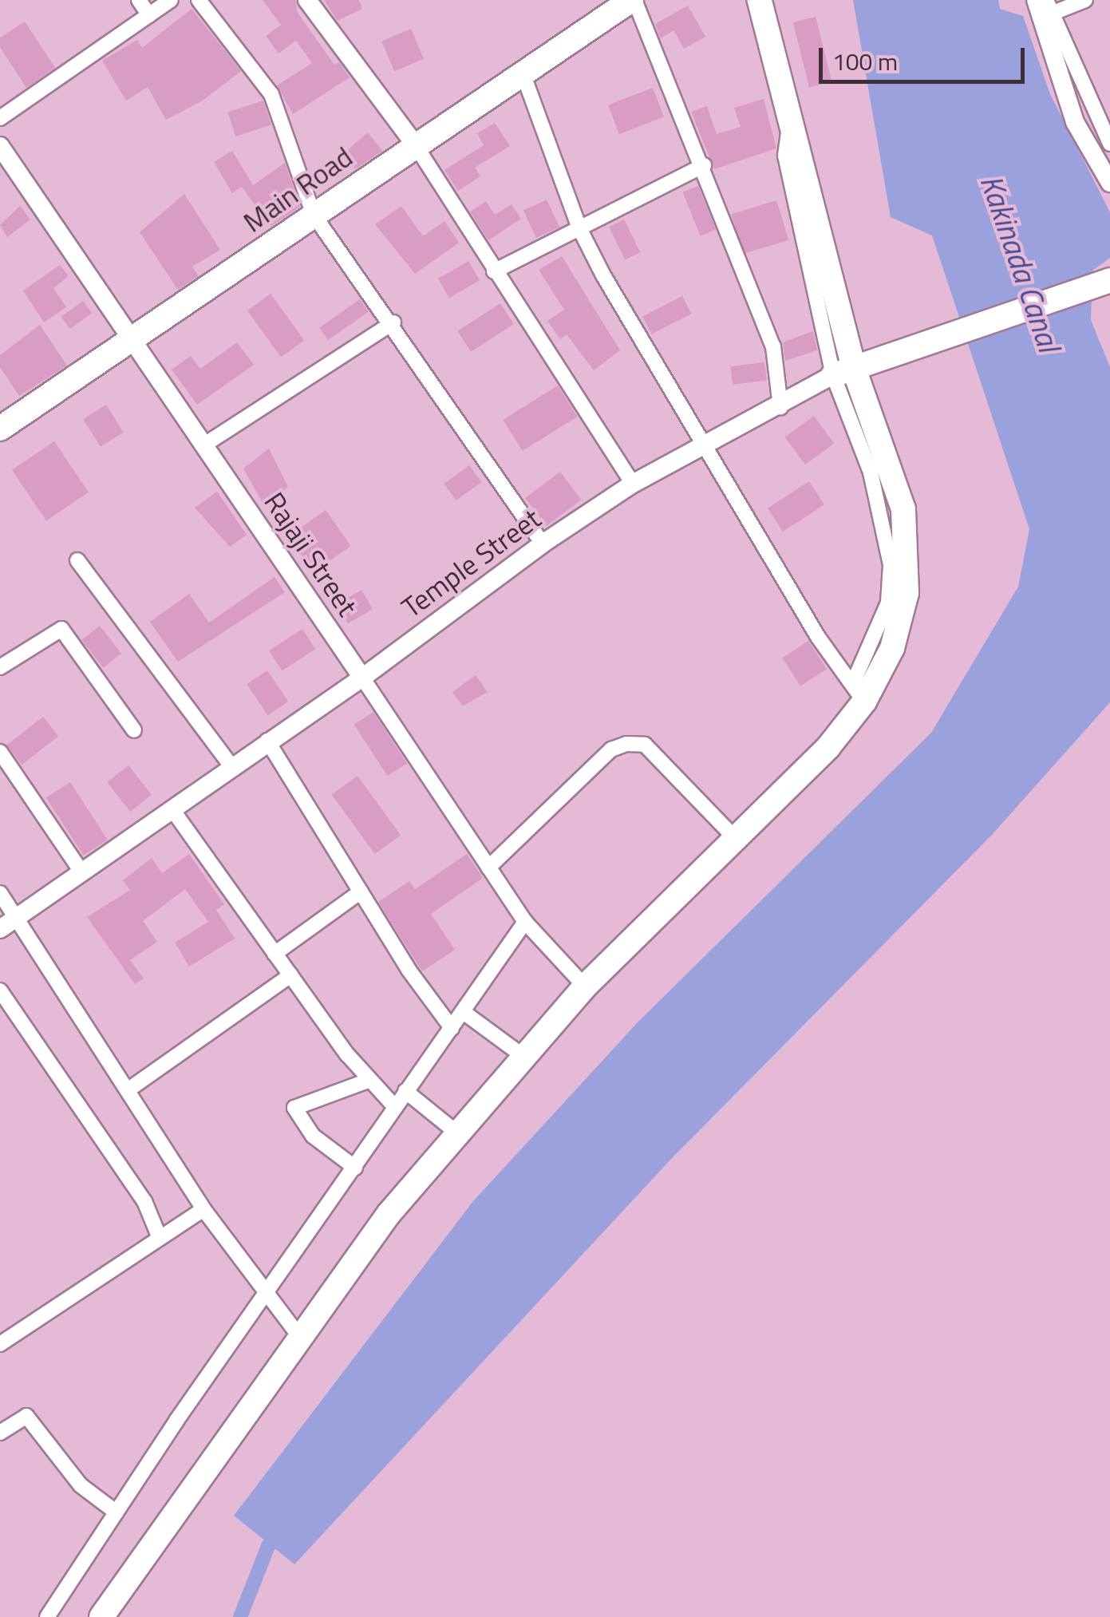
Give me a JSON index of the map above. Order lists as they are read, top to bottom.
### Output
{
  "streets": {
    "main road": ["Main Road"],
    "street": ["Rajaji Street", "Temple Street"]
  },
  "crossings": [
    ["Main Road", "Rajaji Street"],
    ["Rajaji Street", "Temple Street"]
  ],
  "water": ["Kakinada Canal"],
  "scale_bar": "100 m"
}
